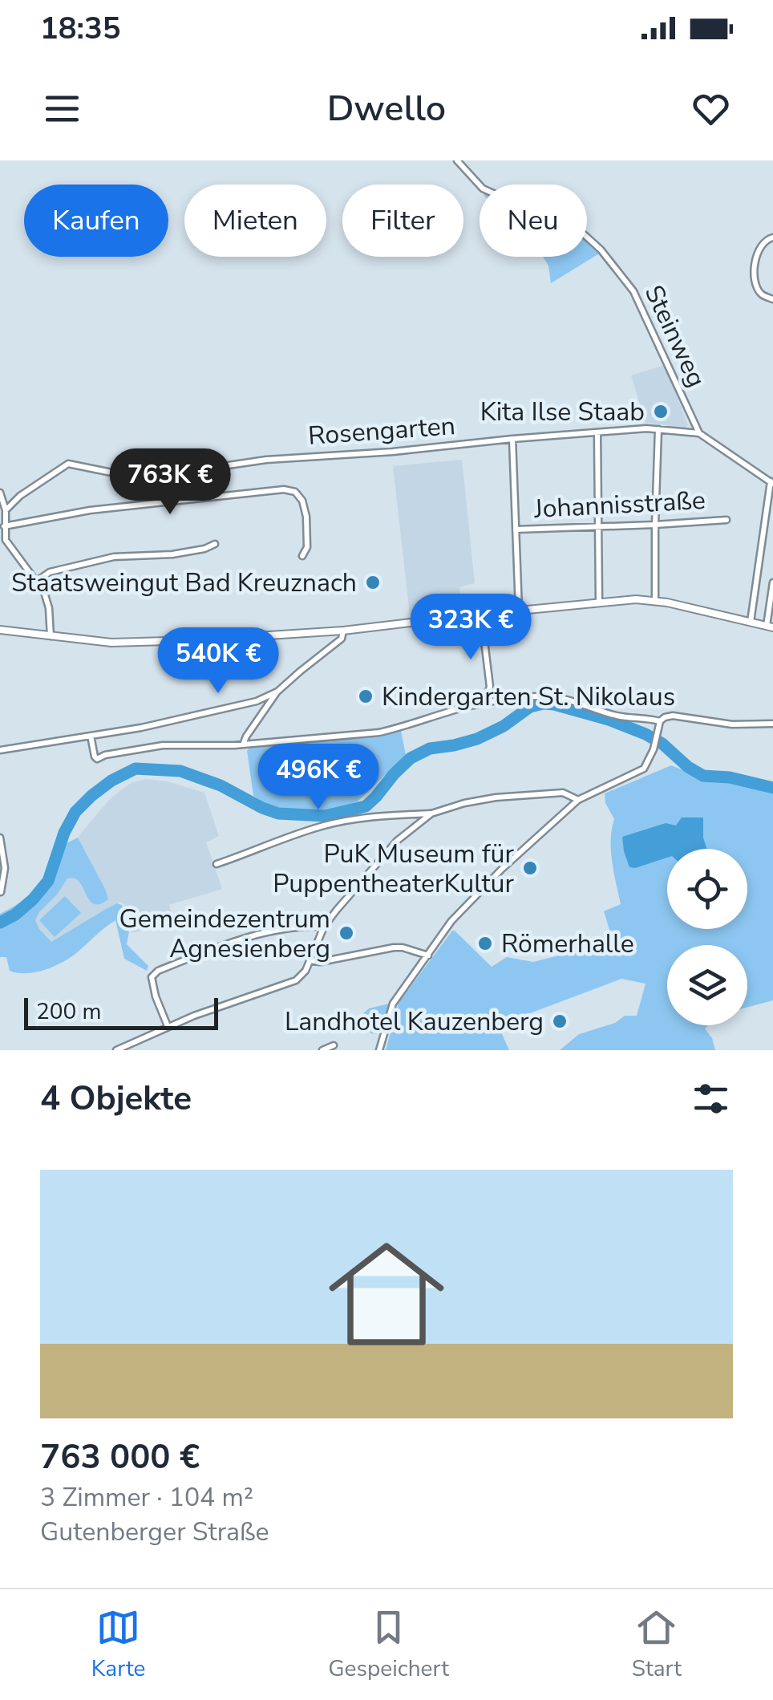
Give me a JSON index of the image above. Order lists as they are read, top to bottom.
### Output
{
  "streets": {
    "street": ["Steinweg", "Rosengarten", "Johannisstraße"]
  },
  "crossings": [
    ["Steinweg", "Rosengarten"]
  ],
  "places": [
    "Kita Ilse Staab",
    "Staatsweingut Bad Kreuznach",
    "Kindergarten St. Nikolaus",
    "PuK Museum für PuppentheaterKultur",
    "Gemeindezentrum Agnesienberg",
    "Römerhalle",
    "Landhotel Kauzenberg"
  ],
  "scale_bar": "200 m",
  "page": {
    "status": "18:35",
    "header": "Dwello",
    "chip": [
      "Kaufen",
      "Mieten",
      "Filter",
      "Neu"
    ],
    "price": [
      "763K €",
      "323K €",
      "540K €",
      "496K €"
    ],
    "scale": "200 m",
    "heading": "4 Objekte",
    "list": [
      {
        "name": "763 000 €",
        "note": "3 Zimmer · 104 m² · Gutenberger Straße"
      }
    ],
    "tabs": ["Karte", "Gespeichert", "Start"]
  }
}
